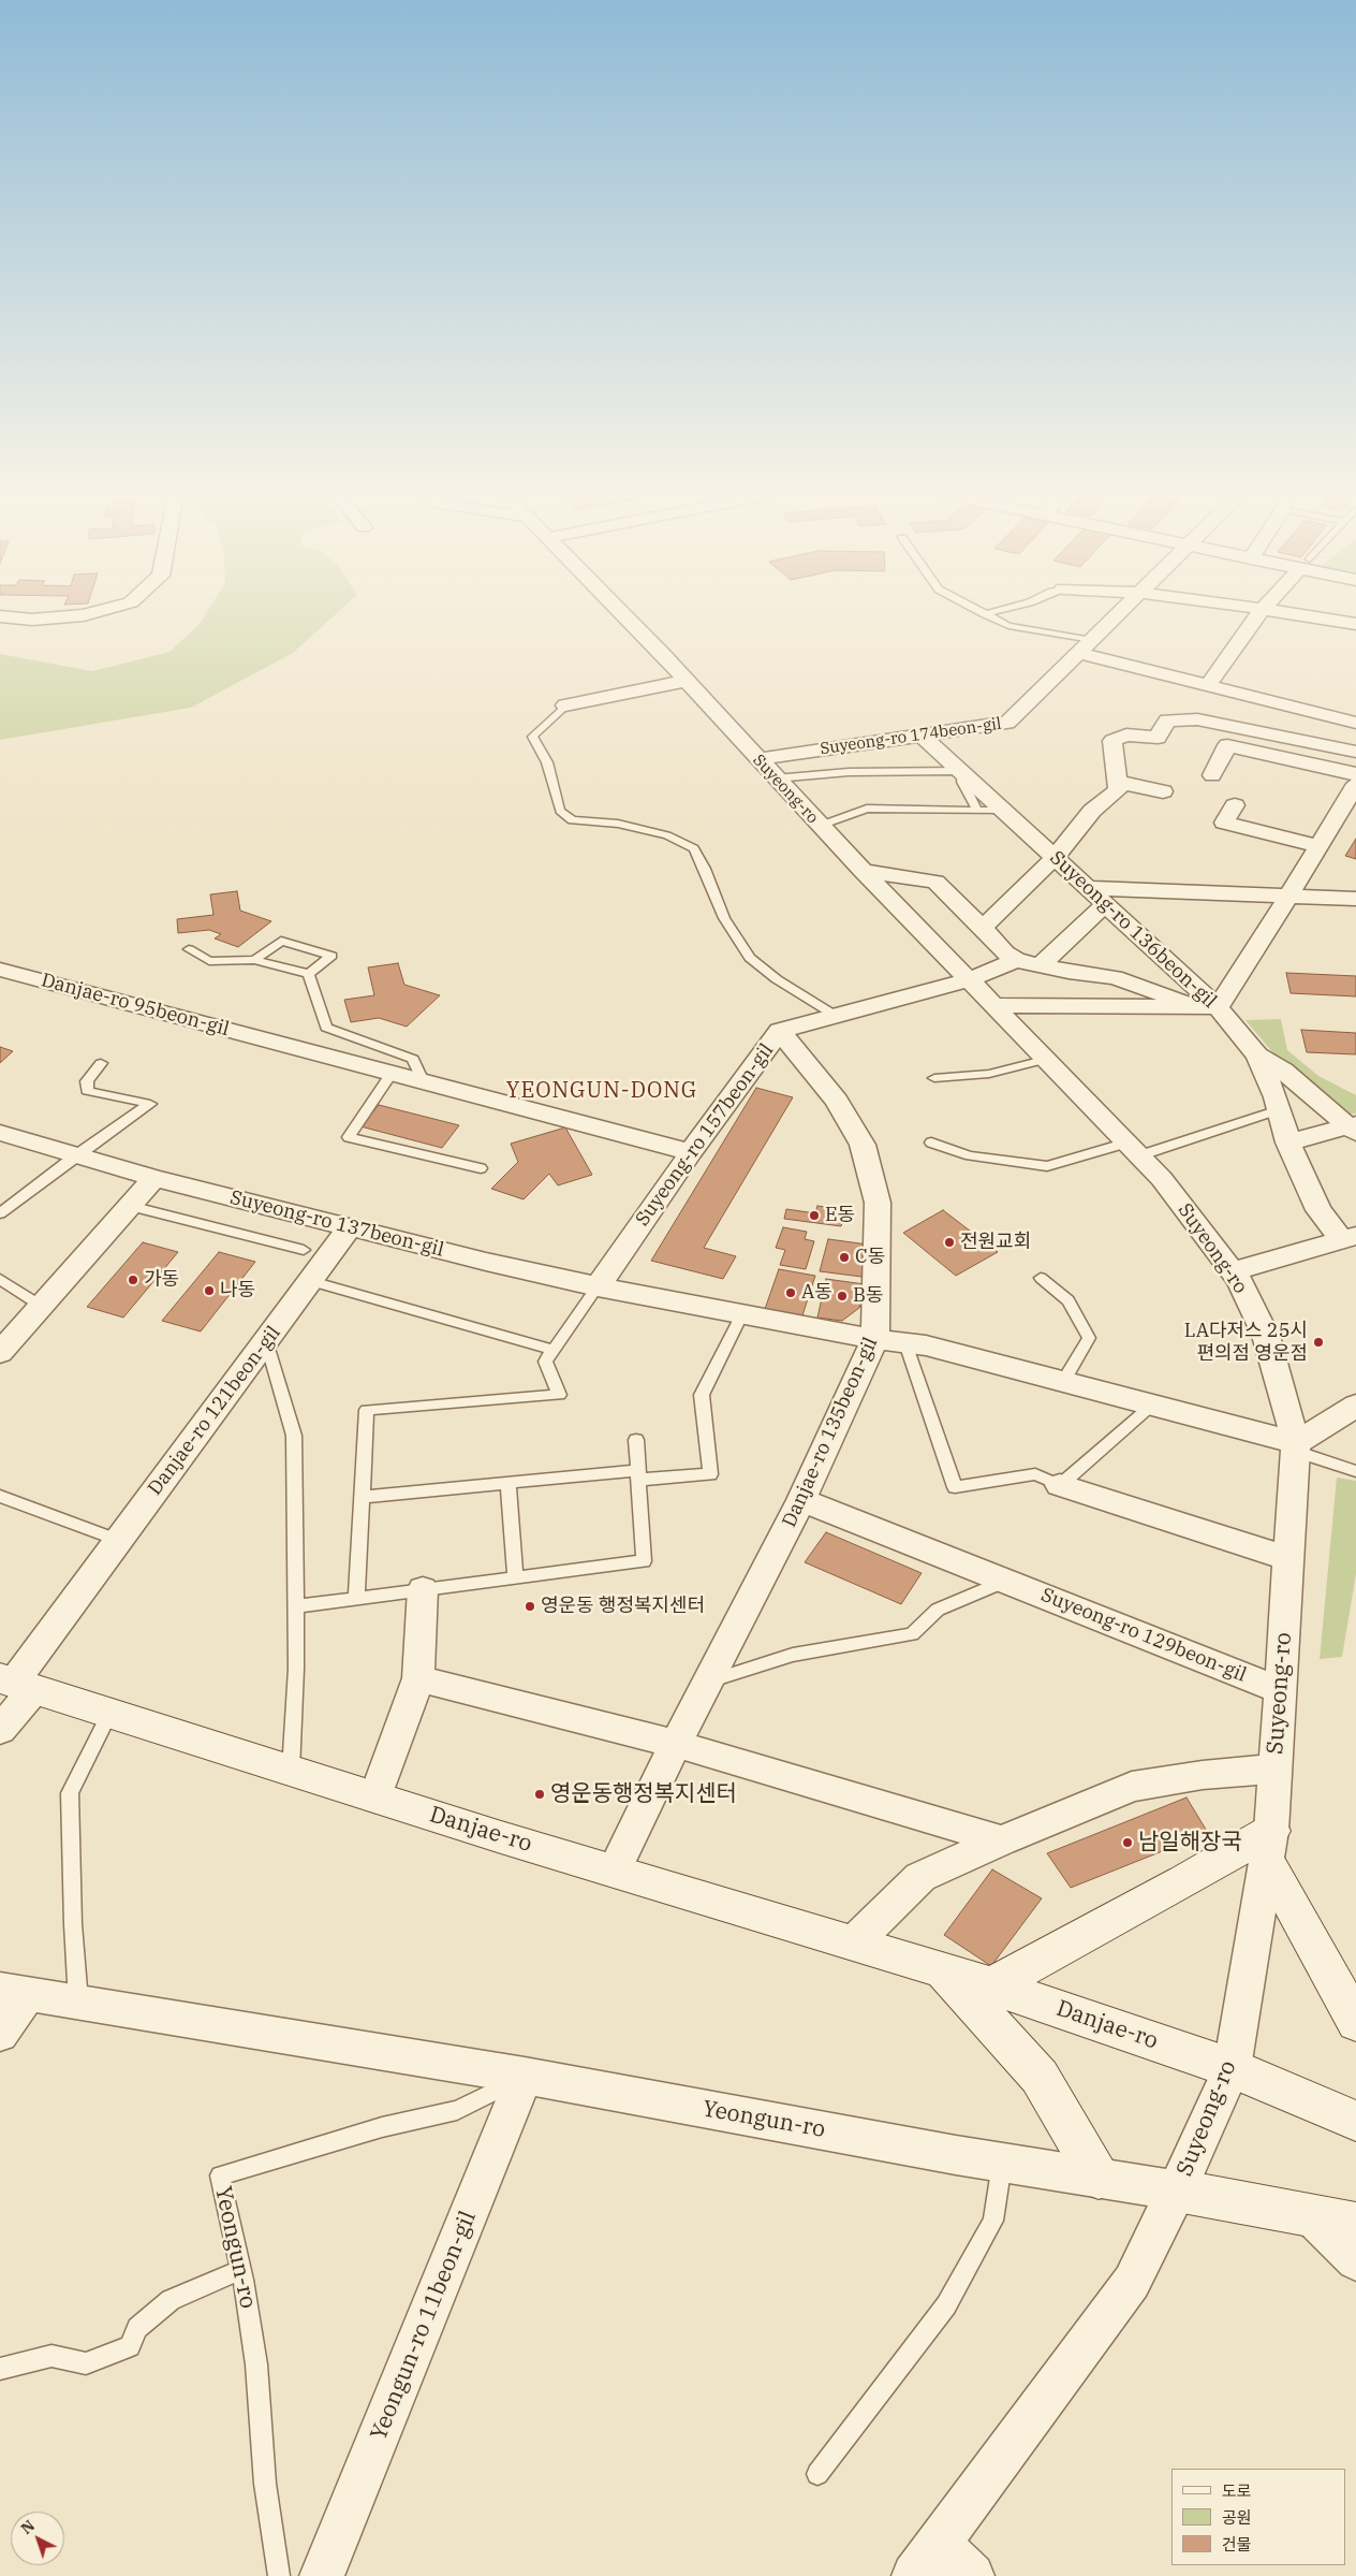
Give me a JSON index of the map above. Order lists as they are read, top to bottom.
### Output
{
  "streets": {
    "street": [
      "Suyeong-ro 174beon-gil",
      "Suyeong-ro",
      "Suyeong-ro 136beon-gil",
      "Danjae-ro 95beon-gil",
      "Suyeong-ro 157beon-gil",
      "Suyeong-ro 137beon-gil",
      "Danjae-ro 121beon-gil",
      "Danjae-ro 135beon-gil",
      "Suyeong-ro 129beon-gil",
      "Danjae-ro",
      "Yeongun-ro",
      "Yeongun-ro 11beon-gil"
    ]
  },
  "crossings": [
    ["Suyeong-ro 174beon-gil", "Suyeong-ro"],
    ["Suyeong-ro 174beon-gil", "Suyeong-ro 136beon-gil"],
    ["Suyeong-ro", "Suyeong-ro 157beon-gil"],
    ["Suyeong-ro", "Suyeong-ro 137beon-gil"],
    ["Suyeong-ro", "Suyeong-ro 129beon-gil"],
    ["Suyeong-ro", "Danjae-ro"],
    ["Suyeong-ro", "Yeongun-ro"],
    ["Danjae-ro 95beon-gil", "Suyeong-ro 157beon-gil"],
    ["Suyeong-ro 157beon-gil", "Suyeong-ro 137beon-gil"],
    ["Suyeong-ro 157beon-gil", "Danjae-ro 135beon-gil"],
    ["Suyeong-ro 137beon-gil", "Danjae-ro 121beon-gil"],
    ["Suyeong-ro 137beon-gil", "Danjae-ro 135beon-gil"],
    ["Danjae-ro 121beon-gil", "Danjae-ro"],
    ["Danjae-ro 135beon-gil", "Suyeong-ro 129beon-gil"],
    ["Danjae-ro 135beon-gil", "Danjae-ro"],
    ["Yeongun-ro", "Yeongun-ro 11beon-gil"]
  ],
  "districts": ["YEONGUN-DONG"],
  "places": [
    "E동",
    "전원교회",
    "C동",
    "가동",
    "나동",
    "A동",
    "B동",
    "LA다저스 25시 편의점 영운점",
    "영운동 행정복지센터",
    "영운동행정복지센터",
    "남일해장국"
  ],
  "legend": ["도로", "공원", "건물"],
  "north": "top left"
}
